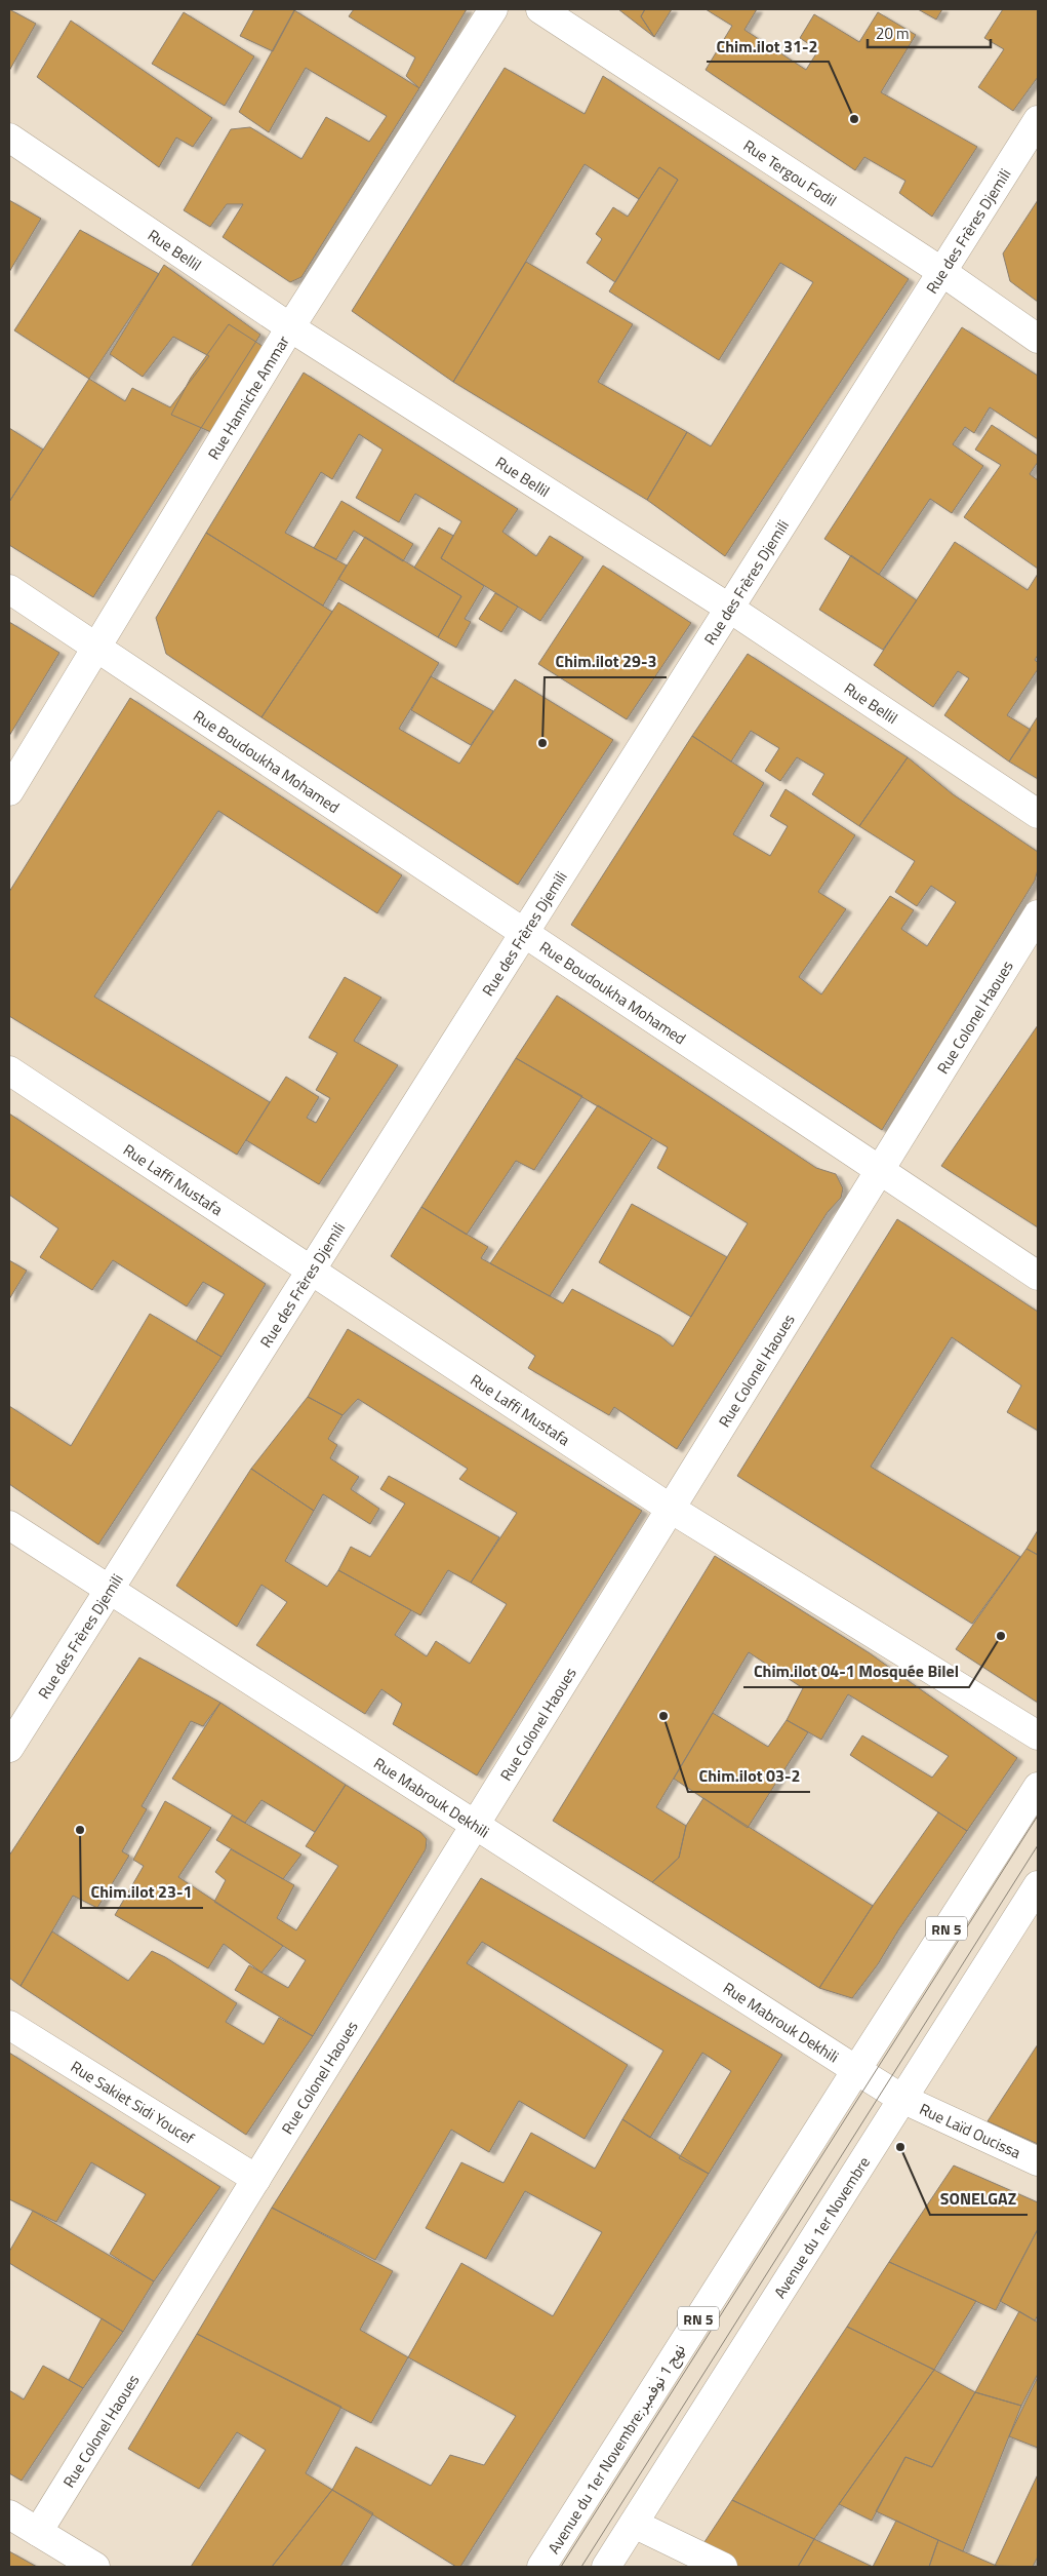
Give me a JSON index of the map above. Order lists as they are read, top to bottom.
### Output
{
  "streets": {
    "street": [
      "Rue Tergou Fodil",
      "Rue des Frères Djemili",
      "Rue Bellil",
      "Rue Hanniche Ammar",
      "Rue Boudoukha Mohamed",
      "Rue Colonel Haoues",
      "Rue Laffi Mustafa",
      "Rue Mabrouk Dekhili",
      "RN 5",
      "Rue Sakiet Sidi Youcef",
      "Rue Laïd Oucissa",
      "Avenue du 1er Novembre",
      "Avenue du 1er Novembre;نهج 1 نوفمبر"
    ]
  },
  "crossings": [
    ["Rue Tergou Fodil", "Rue des Frères Djemili"],
    ["Rue des Frères Djemili", "Rue Bellil"],
    ["Rue des Frères Djemili", "Rue Boudoukha Mohamed"],
    ["Rue des Frères Djemili", "Rue Laffi Mustafa"],
    ["Rue des Frères Djemili", "Rue Mabrouk Dekhili"],
    ["Rue Bellil", "Rue Hanniche Ammar"],
    ["Rue Hanniche Ammar", "Rue Boudoukha Mohamed"],
    ["Rue Boudoukha Mohamed", "Rue Colonel Haoues"],
    ["Rue Colonel Haoues", "Rue Laffi Mustafa"],
    ["Rue Colonel Haoues", "Rue Mabrouk Dekhili"],
    ["Rue Colonel Haoues", "Rue Sakiet Sidi Youcef"],
    ["Rue Mabrouk Dekhili", "RN 5"],
    ["Rue Mabrouk Dekhili", "Rue Laïd Oucissa"],
    ["Rue Mabrouk Dekhili", "Avenue du 1er Novembre"],
    ["Rue Mabrouk Dekhili", "Avenue du 1er Novembre;نهج 1 نوفمبر"],
    ["RN 5", "Avenue du 1er Novembre;نهج 1 نوفمبر"],
    ["Rue Laïd Oucissa", "Avenue du 1er Novembre"]
  ],
  "places": [
    "Chim.ilot 31-2",
    "Chim.ilot 29-3",
    "Chim.ilot 04-1 Mosquée Bilel",
    "Chim.ilot 03-2",
    "Chim.ilot 23-1",
    "SONELGAZ"
  ],
  "scale_bar": "20 m"
}
